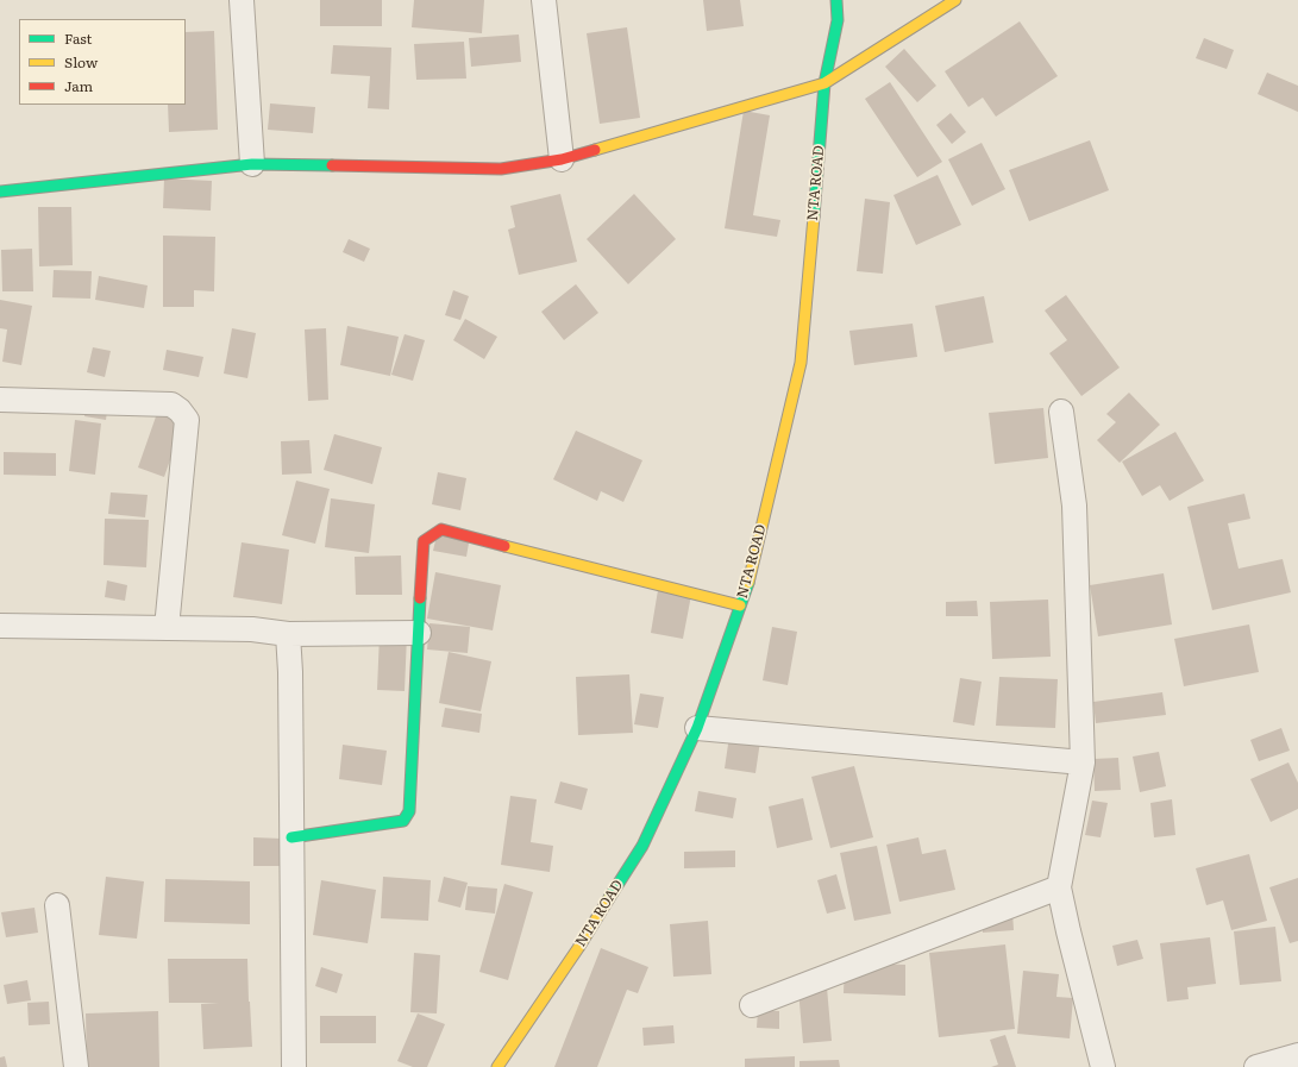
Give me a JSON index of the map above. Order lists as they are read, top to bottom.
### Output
{
  "streets": {
    "street": ["NTA ROAD"]
  },
  "legend": ["Fast", "Slow", "Jam"]
}
